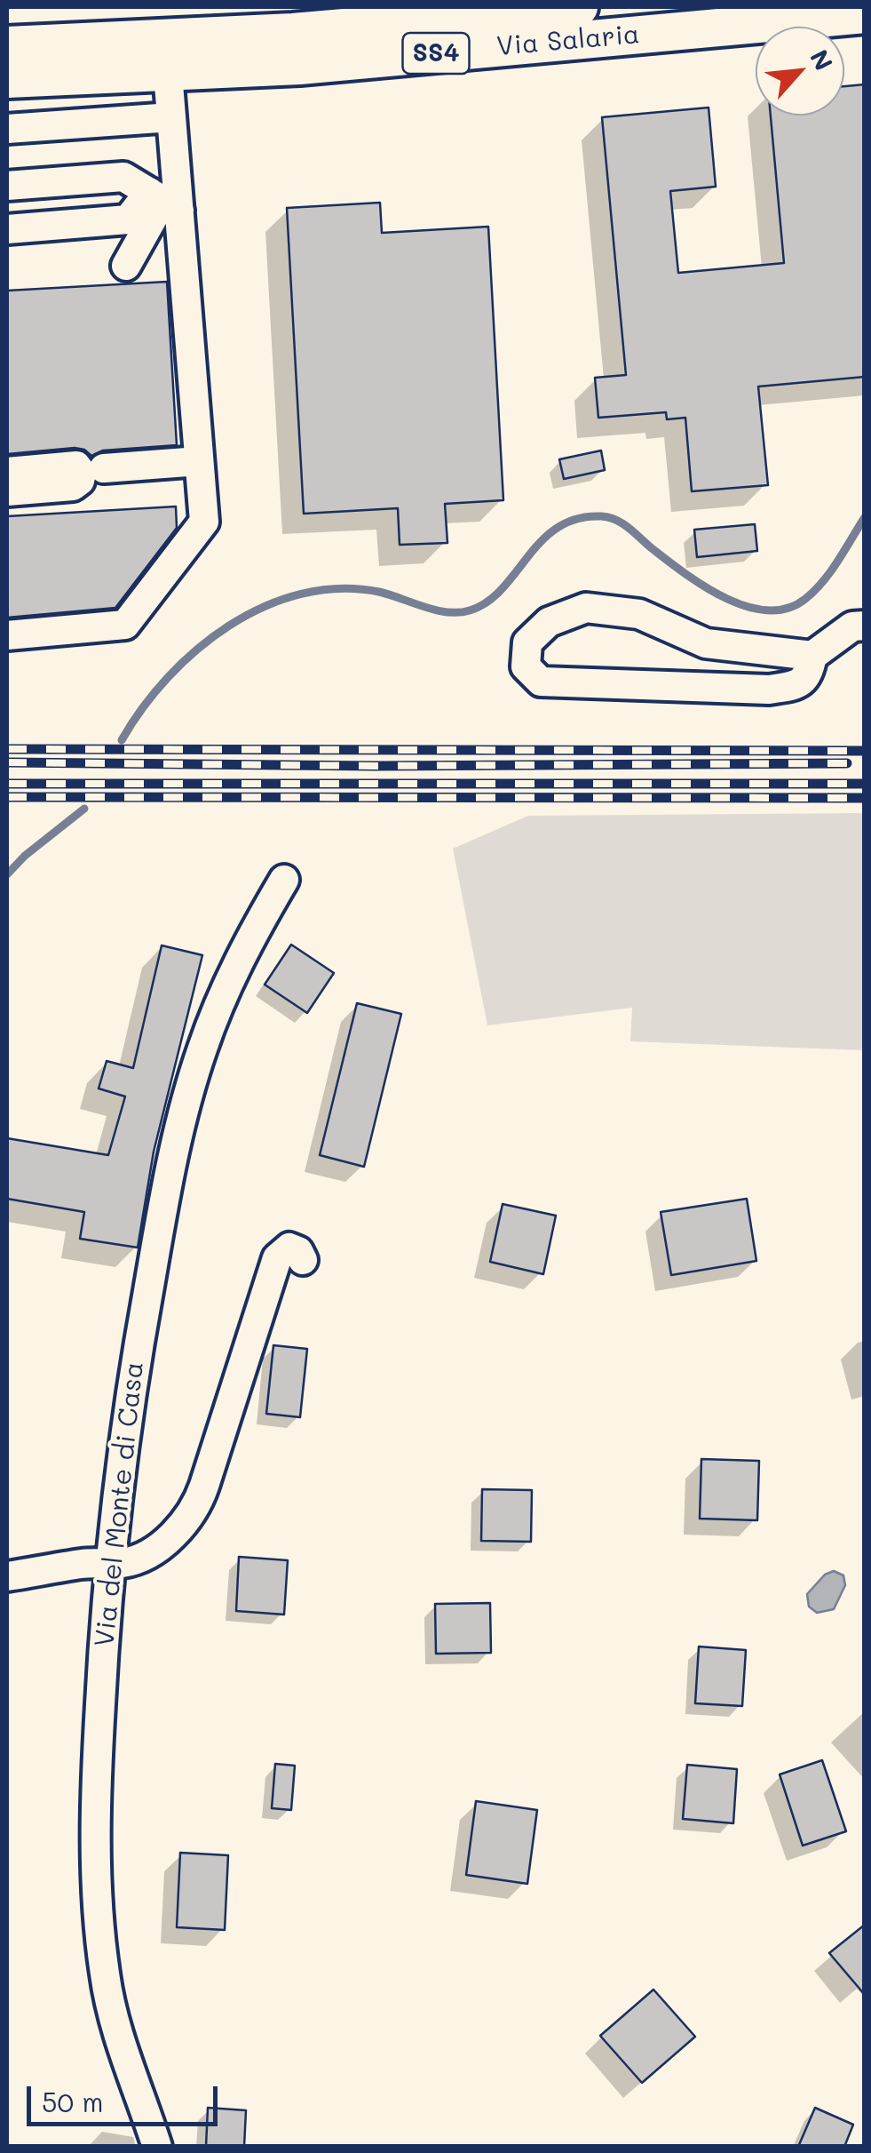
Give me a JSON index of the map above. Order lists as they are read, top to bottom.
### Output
{
  "streets": {
    "main road": ["Via Salaria", "SS4"],
    "street": ["Via del Monte di Casa"]
  },
  "scale_bar": "50 m",
  "north": "top right"
}
